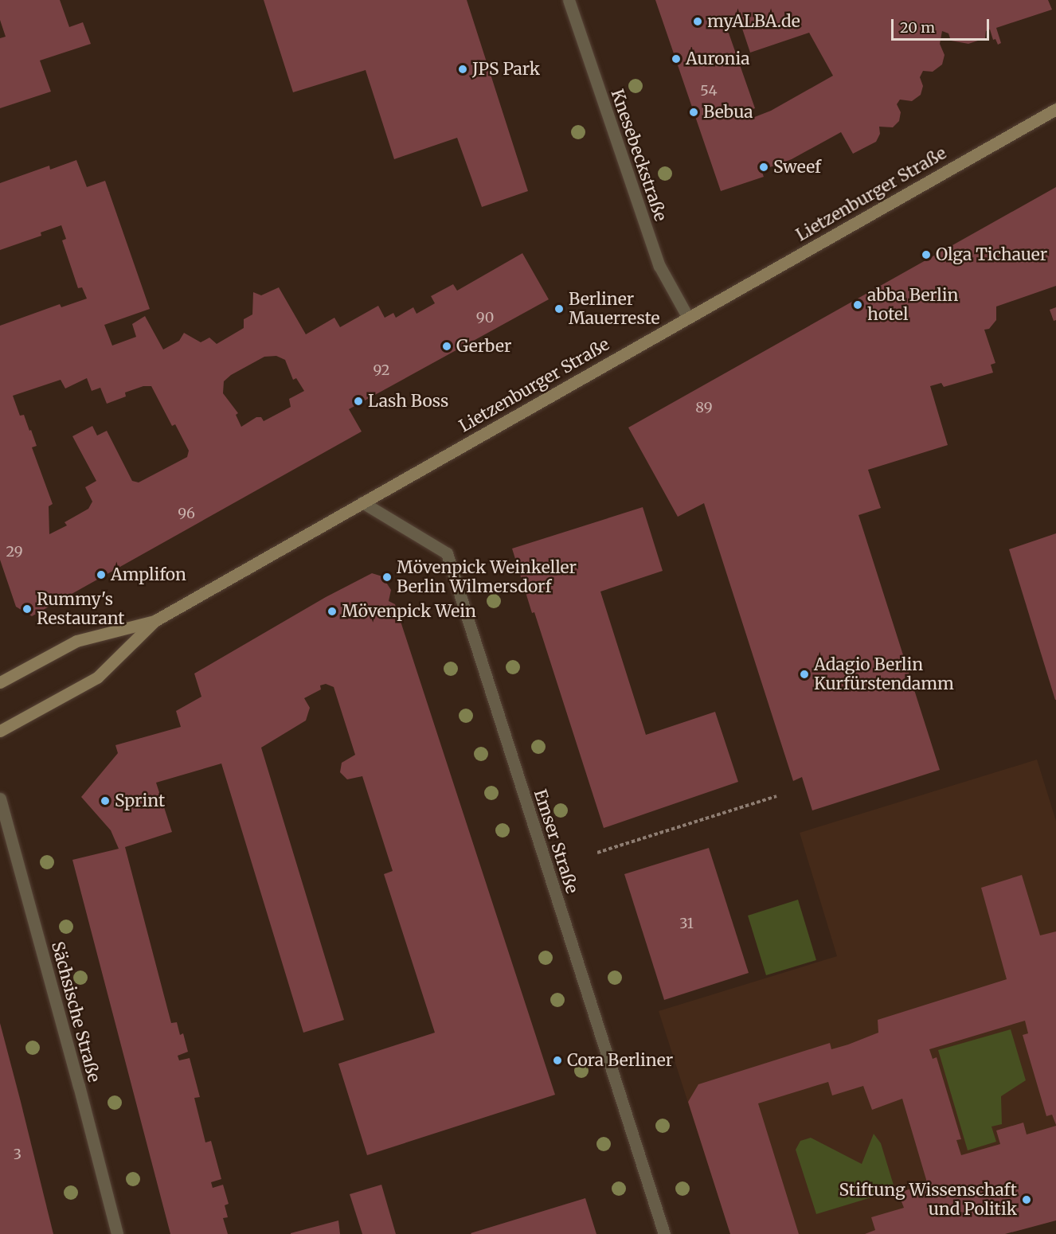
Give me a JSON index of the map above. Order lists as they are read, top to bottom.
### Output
{
  "streets": {
    "main road": ["Lietzenburger Straße"],
    "street": ["Knesebeckstraße", "Emser Straße", "Sächsische Straße"]
  },
  "crossings": [
    ["Knesebeckstraße", "Lietzenburger Straße"],
    ["Lietzenburger Straße", "Emser Straße"]
  ],
  "places": [
    "myALBA.de",
    "Auronia",
    "JPS Park",
    "Bebua",
    "Sweef",
    "Olga Tichauer",
    "abba Berlin hotel",
    "Berliner Mauerreste",
    "Gerber",
    "Lash Boss",
    "Amplifon",
    "Mövenpick Weinkeller Berlin Wilmersdorf",
    "Rummy's Restaurant",
    "Mövenpick Wein",
    "Adagio Berlin Kurfürstendamm",
    "Sprint",
    "Cora Berliner",
    "Stiftung Wissenschaft und Politik"
  ],
  "house_numbers": [
    "54",
    "90",
    "92",
    "89",
    "96",
    "29",
    "31",
    "3"
  ],
  "scale_bar": "20 m"
}
